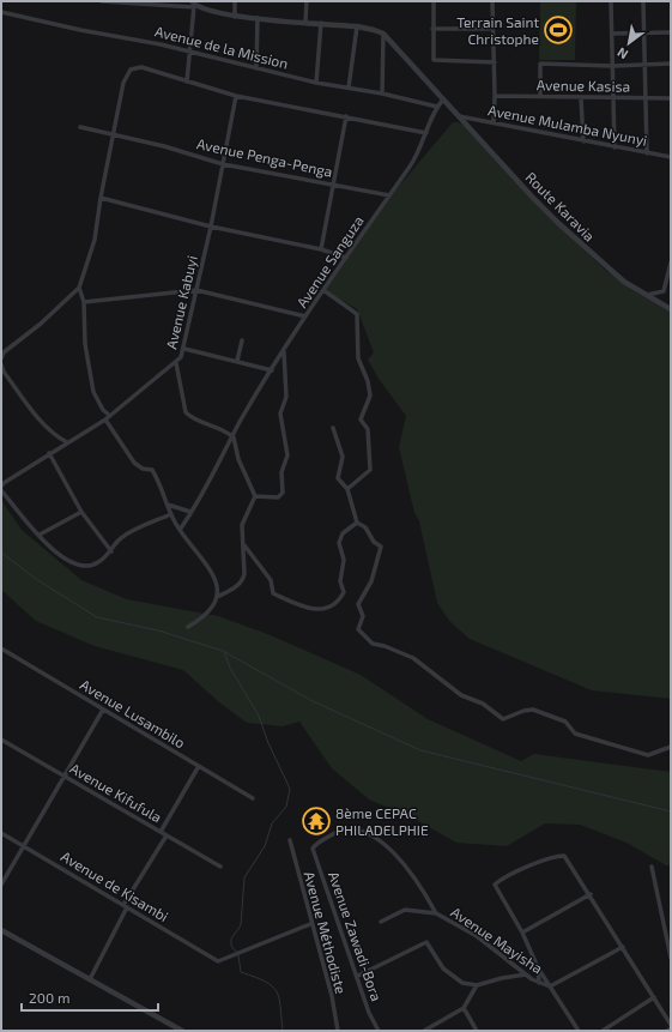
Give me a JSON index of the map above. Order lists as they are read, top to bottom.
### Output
{
  "streets": {
    "street": [
      "Avenue de la Mission",
      "Avenue Kasisa",
      "Avenue Mulamba Nyunyi",
      "Avenue Penga-Penga",
      "Route Karavia",
      "Avenue Sanguza",
      "Avenue Kabuyi",
      "Avenue Lusambilo",
      "Avenue Kifufula",
      "Avenue de Kisambi",
      "Avenue Méthodiste",
      "Avenue Zawadi-Bora",
      "Avenue Mayisha"
    ]
  },
  "crossings": [
    ["Avenue de la Mission", "Avenue Sanguza"],
    ["Avenue Mulamba Nyunyi", "Route Karavia"],
    ["Avenue Penga-Penga", "Avenue Sanguza"],
    ["Avenue Penga-Penga", "Avenue Kabuyi"],
    ["Route Karavia", "Avenue Sanguza"],
    ["Avenue de Kisambi", "Avenue Méthodiste"],
    ["Avenue Zawadi-Bora", "Avenue Mayisha"]
  ],
  "places": {
    "sports": ["Terrain Saint Christophe"],
    "temple": ["8ème CEPAC PHILADELPHIE"]
  },
  "scale_bar": "200 m",
  "north": "bottom left"
}
